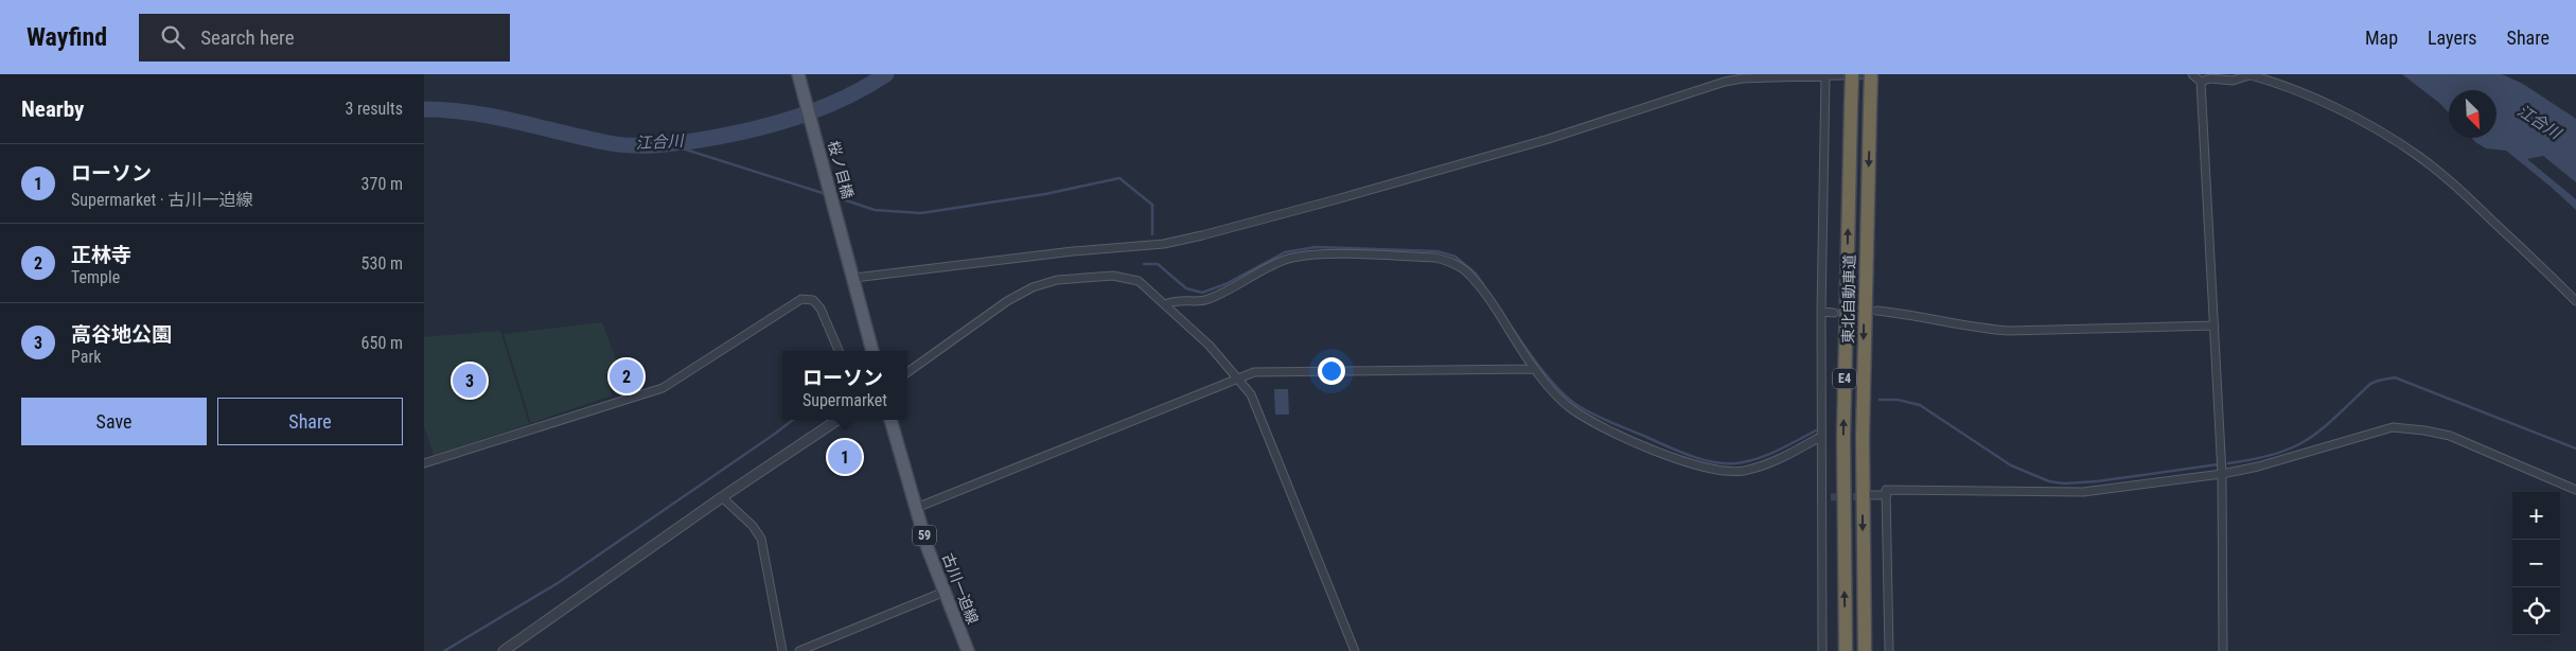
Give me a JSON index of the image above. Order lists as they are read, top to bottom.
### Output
{
  "streets": {
    "highway": ["東北自動車道", "E4"],
    "main road": ["桜ノ目橋", "59", "古川一迫線"]
  },
  "water": ["江合川"],
  "north": "bottom right",
  "page": {
    "header": "Wayfind",
    "search": "Search here",
    "nav": ["Map", "Layers", "Share"],
    "heading": ["Nearby", "3 results"],
    "list": [
      {
        "mark": "1",
        "name": "ローソン",
        "note": "Supermarket · 古川一迫線",
        "value": "370 m"
      },
      {
        "mark": "2",
        "name": "正林寺",
        "note": "Temple",
        "value": "530 m"
      },
      {
        "mark": "3",
        "name": "高谷地公園",
        "note": "Park",
        "value": "650 m"
      }
    ],
    "popup": ["ローソン", "Supermarket"],
    "pins": ["2", "3", "1"],
    "buttons": ["Save", "Share"],
    "map_buttons": ["+", "−"]
  }
}
